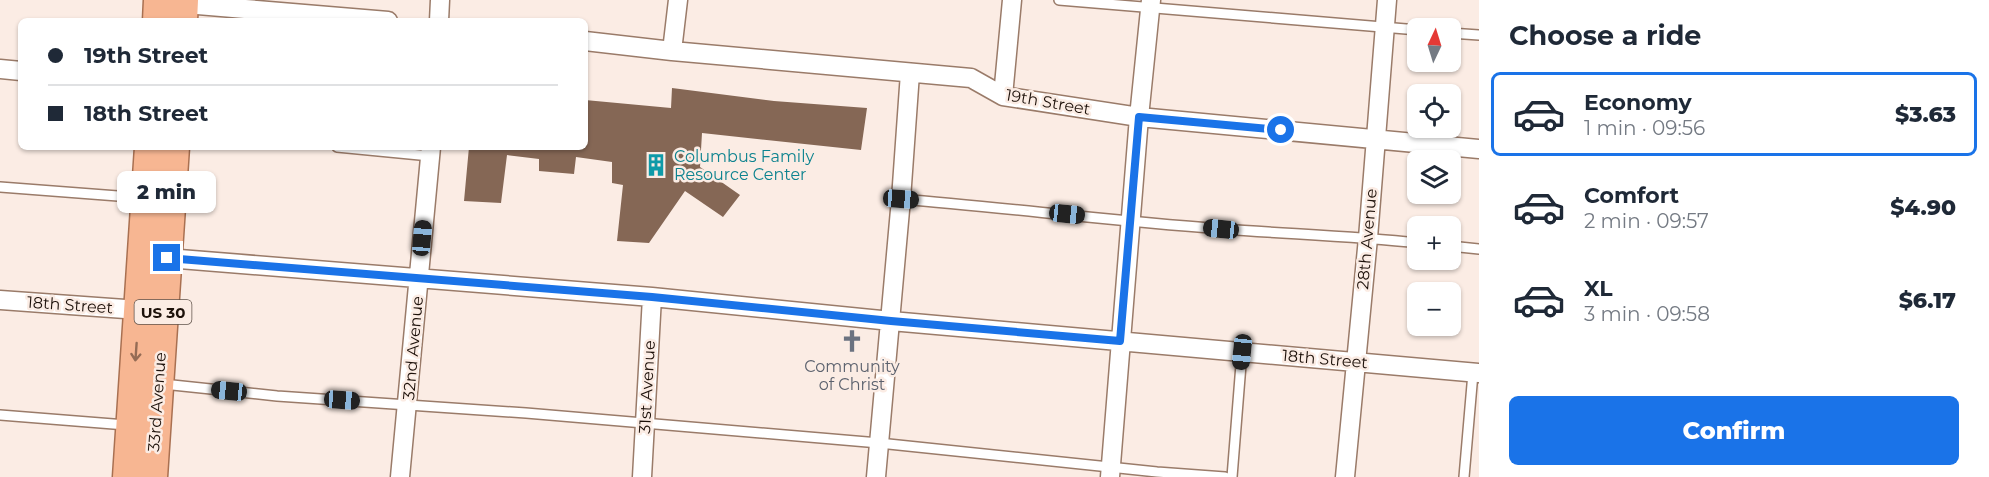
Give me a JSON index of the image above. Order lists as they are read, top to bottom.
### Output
{
  "streets": {
    "highway": ["US 30", "33rd Avenue"],
    "street": [
      "19th Street",
      "28th Avenue",
      "18th Street",
      "32nd Avenue",
      "31st Avenue"
    ]
  },
  "crossings": [
    ["19th Street", "28th Avenue"],
    ["28th Avenue", "18th Street"],
    ["18th Street", "32nd Avenue"],
    ["18th Street", "31st Avenue"],
    ["18th Street", "33rd Avenue"]
  ],
  "places": {
    "building": ["Columbus Family Resource Center"],
    "church": ["Community of Christ"]
  },
  "north": "top",
  "page": {
    "heading": "Choose a ride",
    "map_buttons": ["+", "−"],
    "banner": ["19th Street", "18th Street"],
    "list": [
      {
        "name": "Economy",
        "note": "1 min · 09:56",
        "value": "$3.63"
      },
      {
        "name": "Comfort",
        "note": "2 min · 09:57",
        "value": "$4.90"
      },
      {
        "name": "XL",
        "note": "3 min · 09:58",
        "value": "$6.17"
      }
    ],
    "bubble": "2 min",
    "buttons": "Confirm"
  }
}
